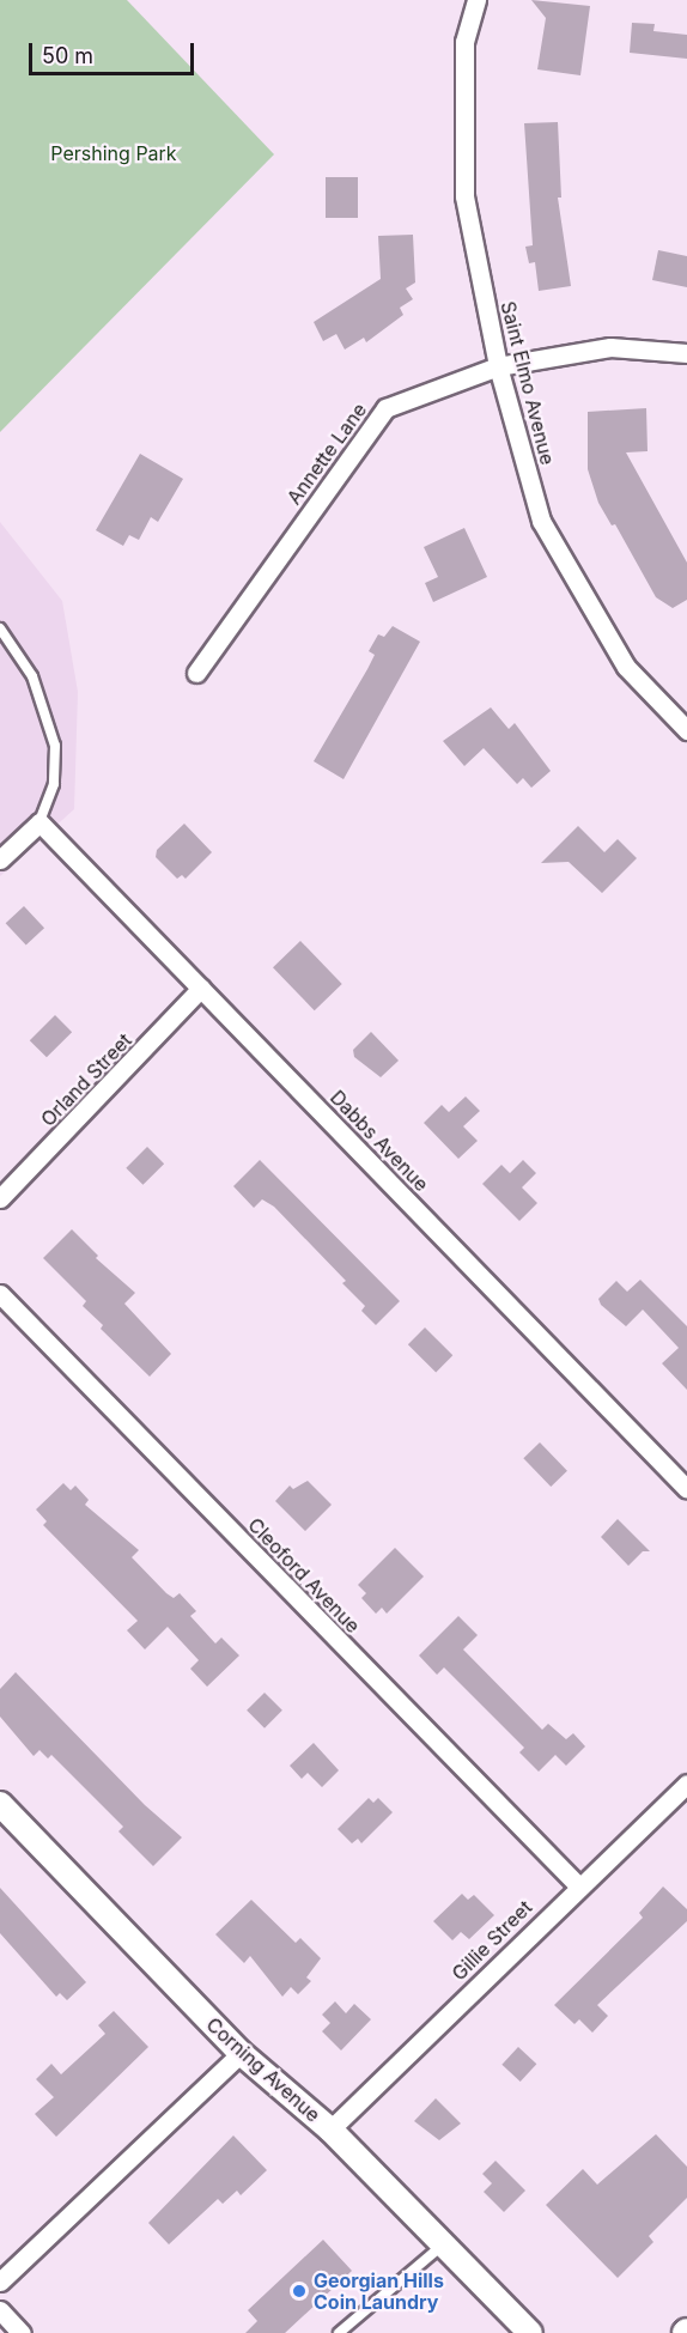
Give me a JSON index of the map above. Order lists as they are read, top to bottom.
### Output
{
  "streets": {
    "street": [
      "Saint Elmo Avenue",
      "Annette Lane",
      "Orland Street",
      "Dabbs Avenue",
      "Cleoford Avenue",
      "Gillie Street",
      "Corning Avenue"
    ]
  },
  "crossings": [
    ["Saint Elmo Avenue", "Annette Lane"],
    ["Orland Street", "Dabbs Avenue"],
    ["Cleoford Avenue", "Gillie Street"],
    ["Gillie Street", "Corning Avenue"]
  ],
  "parks": ["Pershing Park"],
  "places": ["Georgian Hills Coin Laundry"],
  "scale_bar": "50 m"
}
